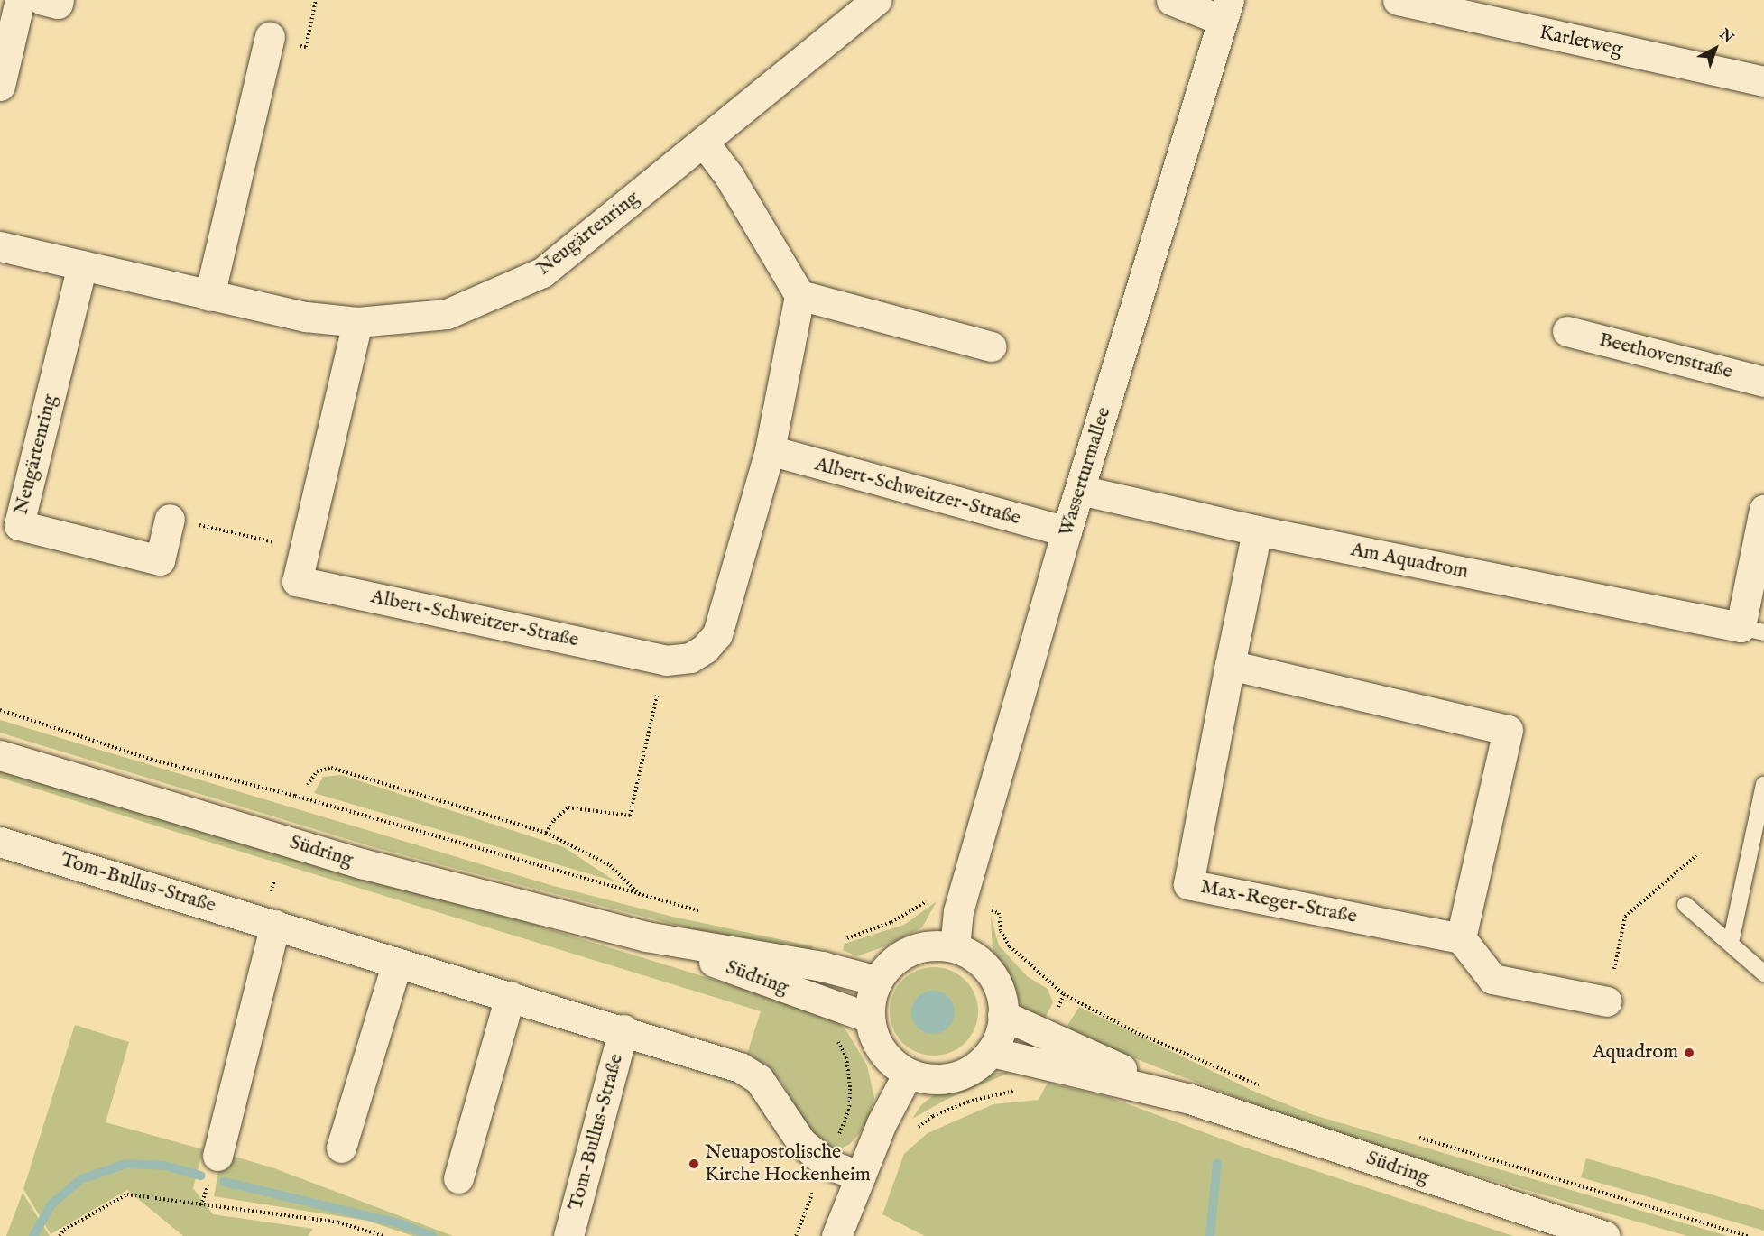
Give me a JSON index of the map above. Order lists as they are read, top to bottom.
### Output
{
  "streets": {
    "street": [
      "Karletweg",
      "Neugärtenring",
      "Beethovenstraße",
      "Wasserturmallee",
      "Albert-Schweitzer-Straße",
      "Am Aquadrom",
      "Südring",
      "Tom-Bullus-Straße",
      "Max-Reger-Straße"
    ]
  },
  "crossings": [
    ["Neugärtenring", "Albert-Schweitzer-Straße"],
    ["Wasserturmallee", "Albert-Schweitzer-Straße"],
    ["Wasserturmallee", "Am Aquadrom"],
    ["Wasserturmallee", "Südring"],
    ["Am Aquadrom", "Max-Reger-Straße"]
  ],
  "places": ["Aquadrom", "Neuapostolische Kirche Hockenheim"],
  "north": "top right"
}
